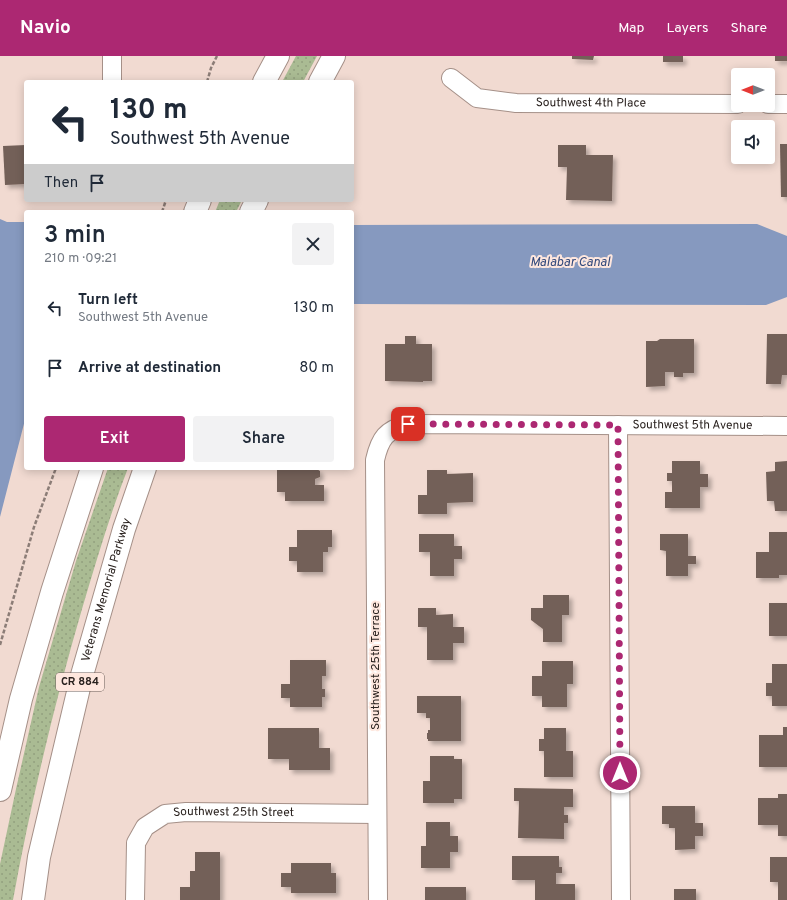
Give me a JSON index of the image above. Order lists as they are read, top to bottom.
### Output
{
  "streets": {
    "highway": ["Veterans Memorial Parkway", "CR 884"],
    "street": [
      "Southwest 4th Place",
      "Southwest 5th Avenue",
      "Southwest 25th Terrace",
      "Southwest 25th Street"
    ]
  },
  "crossings": [
    ["Southwest 5th Avenue", "Southwest 25th Terrace"],
    ["Southwest 25th Terrace", "Southwest 25th Street"]
  ],
  "water": ["Malabar Canal"],
  "north": "left",
  "page": {
    "header": "Navio",
    "nav": ["Map", "Layers", "Share"],
    "turn": ["130 m", "Southwest 5th Avenue"],
    "then": "Then",
    "heading": ["3 min", "210 m · 09:21"],
    "list": [
      {
        "name": "Turn left",
        "note": "Southwest 5th Avenue",
        "value": "130 m"
      },
      {
        "name": "Arrive at destination",
        "value": "80 m"
      }
    ],
    "buttons": ["Exit", "Share"]
  }
}
